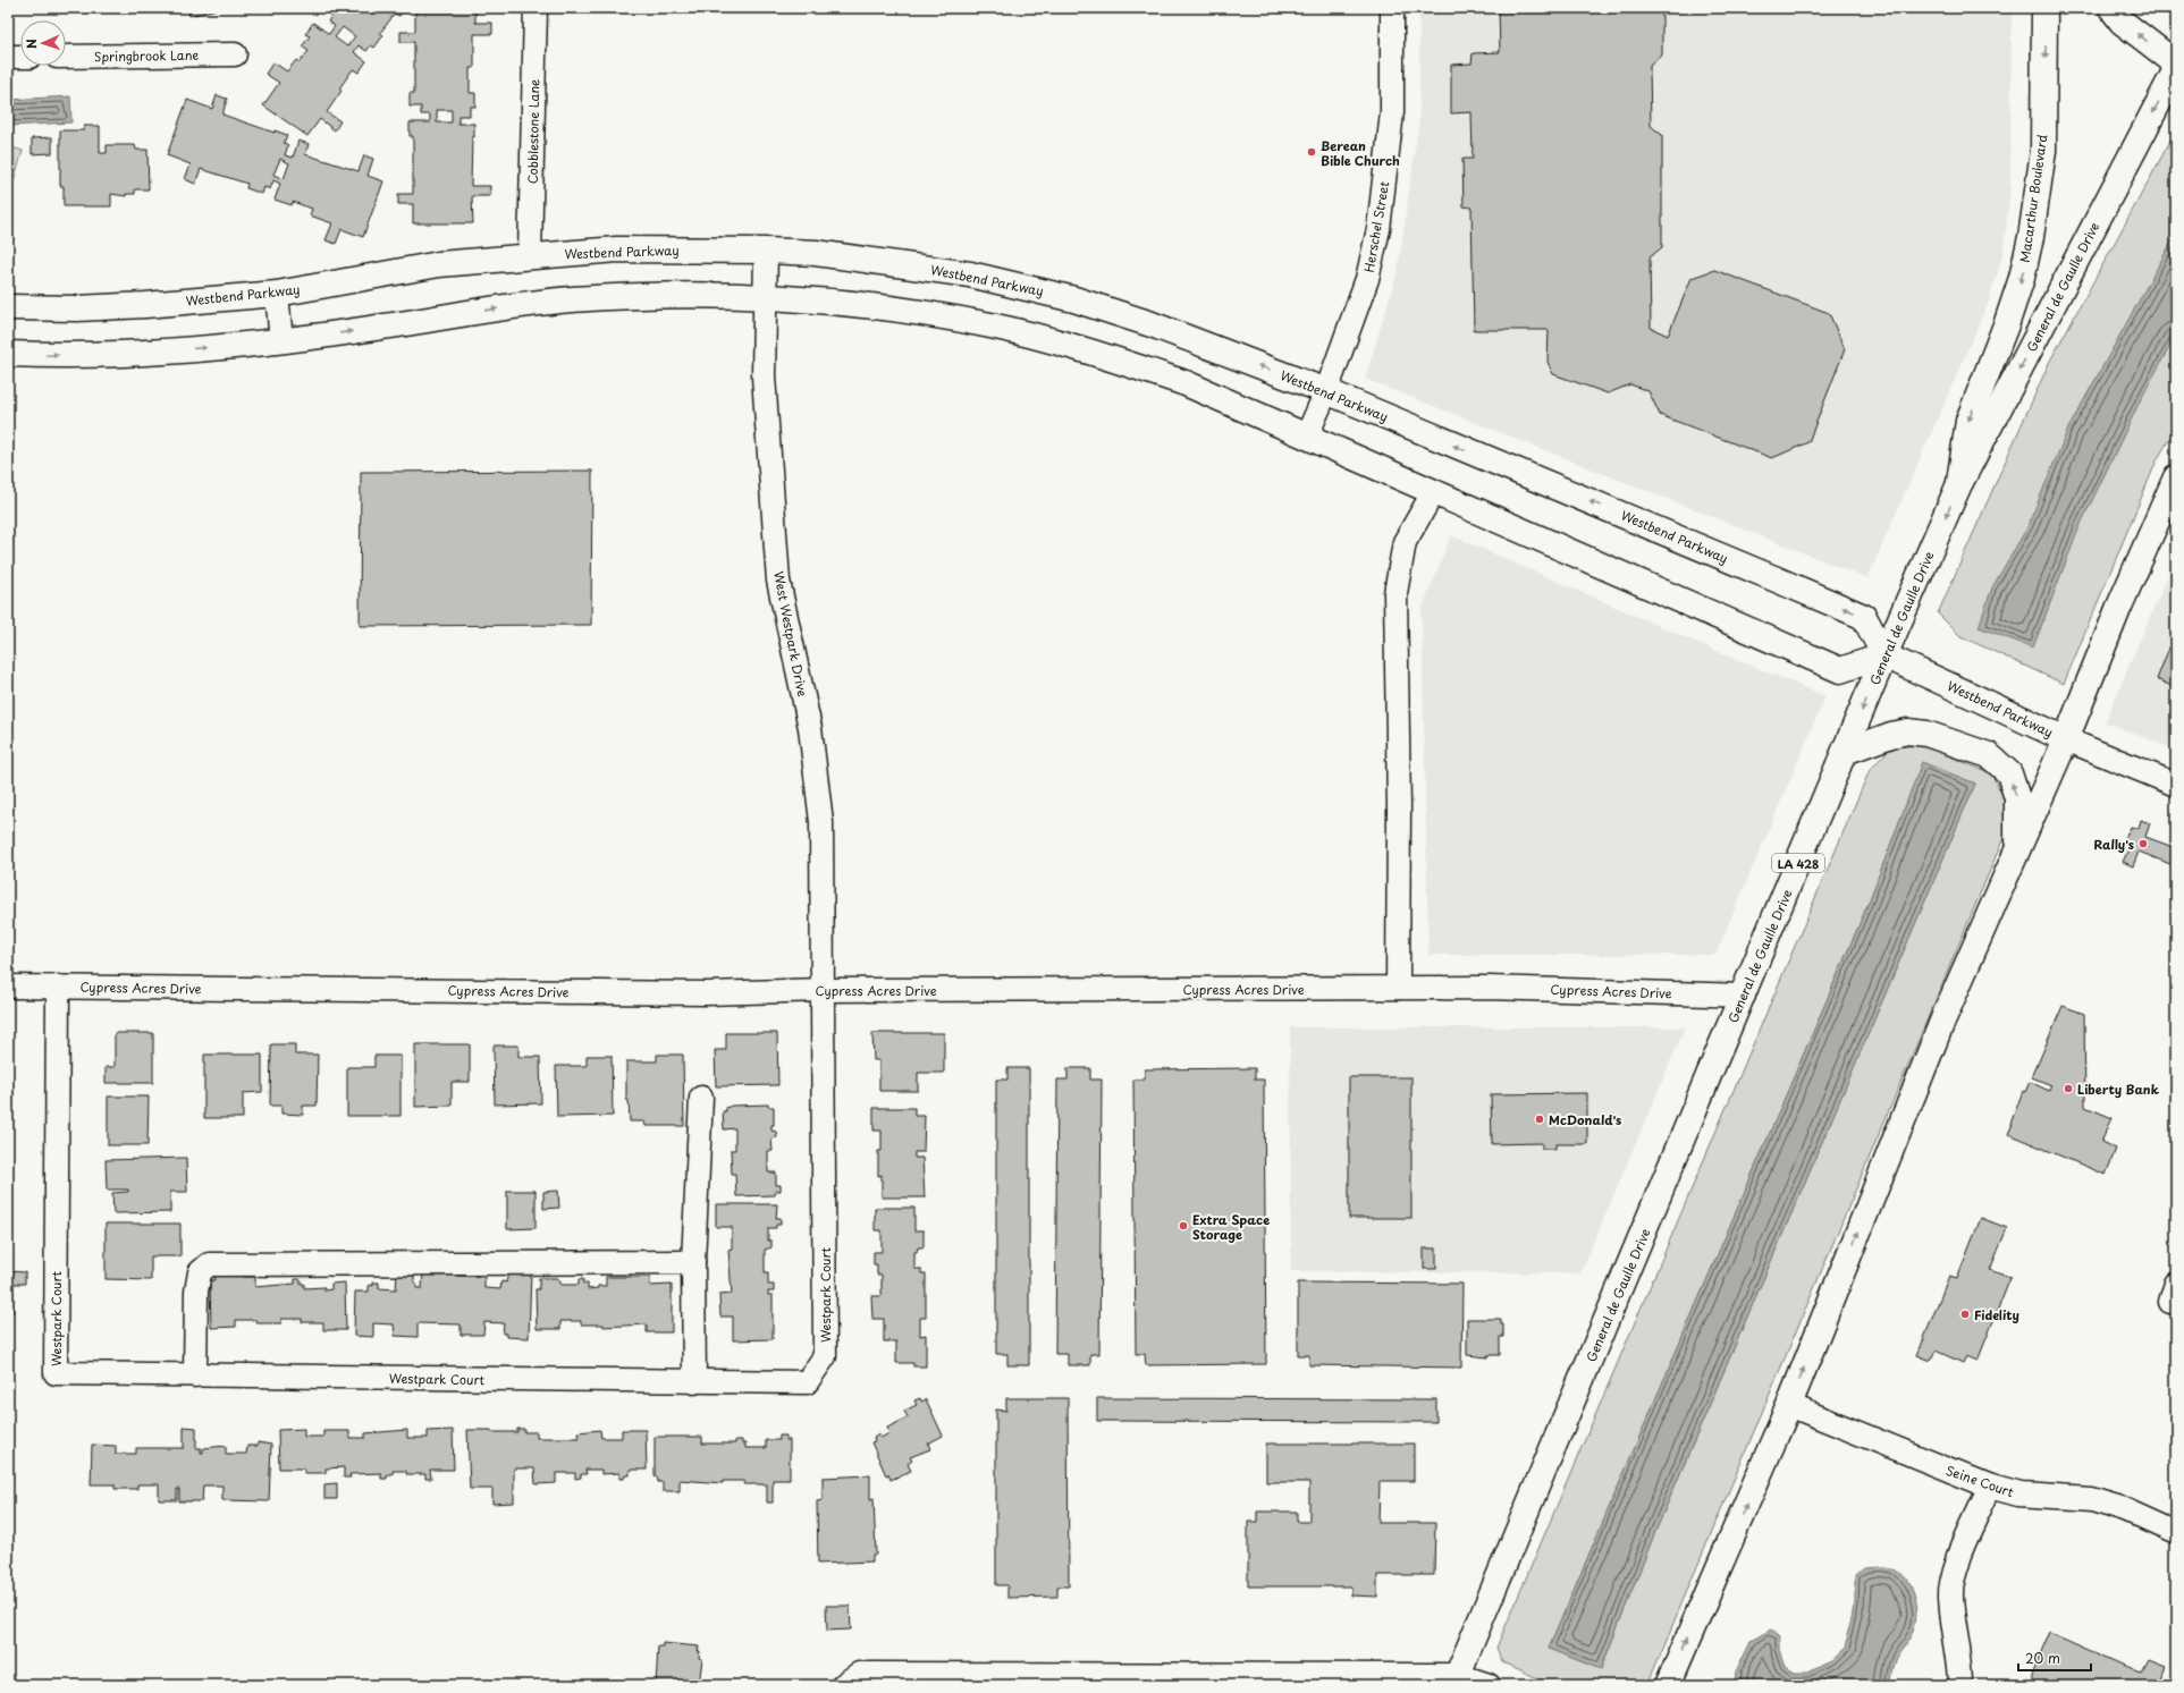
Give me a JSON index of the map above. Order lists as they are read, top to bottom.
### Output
{
  "streets": {
    "street": [
      "Springbrook Lane",
      "Cobblestone Lane",
      "Macarthur Boulevard",
      "Herschel Street",
      "Westbend Parkway",
      "General de Gaulle Drive",
      "West Westpark Drive",
      "LA 428",
      "Cypress Acres Drive",
      "Westpark Court",
      "Seine Court"
    ]
  },
  "crossings": [
    ["Cobblestone Lane", "Westbend Parkway"],
    ["Macarthur Boulevard", "General de Gaulle Drive"],
    ["Herschel Street", "Westbend Parkway"],
    ["Westbend Parkway", "General de Gaulle Drive"],
    ["Westbend Parkway", "West Westpark Drive"],
    ["General de Gaulle Drive", "Cypress Acres Drive"],
    ["West Westpark Drive", "Cypress Acres Drive"],
    ["West Westpark Drive", "Westpark Court"],
    ["Cypress Acres Drive", "Westpark Court"]
  ],
  "one_way": ["Macarthur Boulevard"],
  "places": [
    "Berean Bible Church",
    "Rally's",
    "Liberty Bank",
    "McDonald's",
    "Extra Space Storage",
    "Fidelity"
  ],
  "scale_bar": "20 m",
  "north": "left"
}
